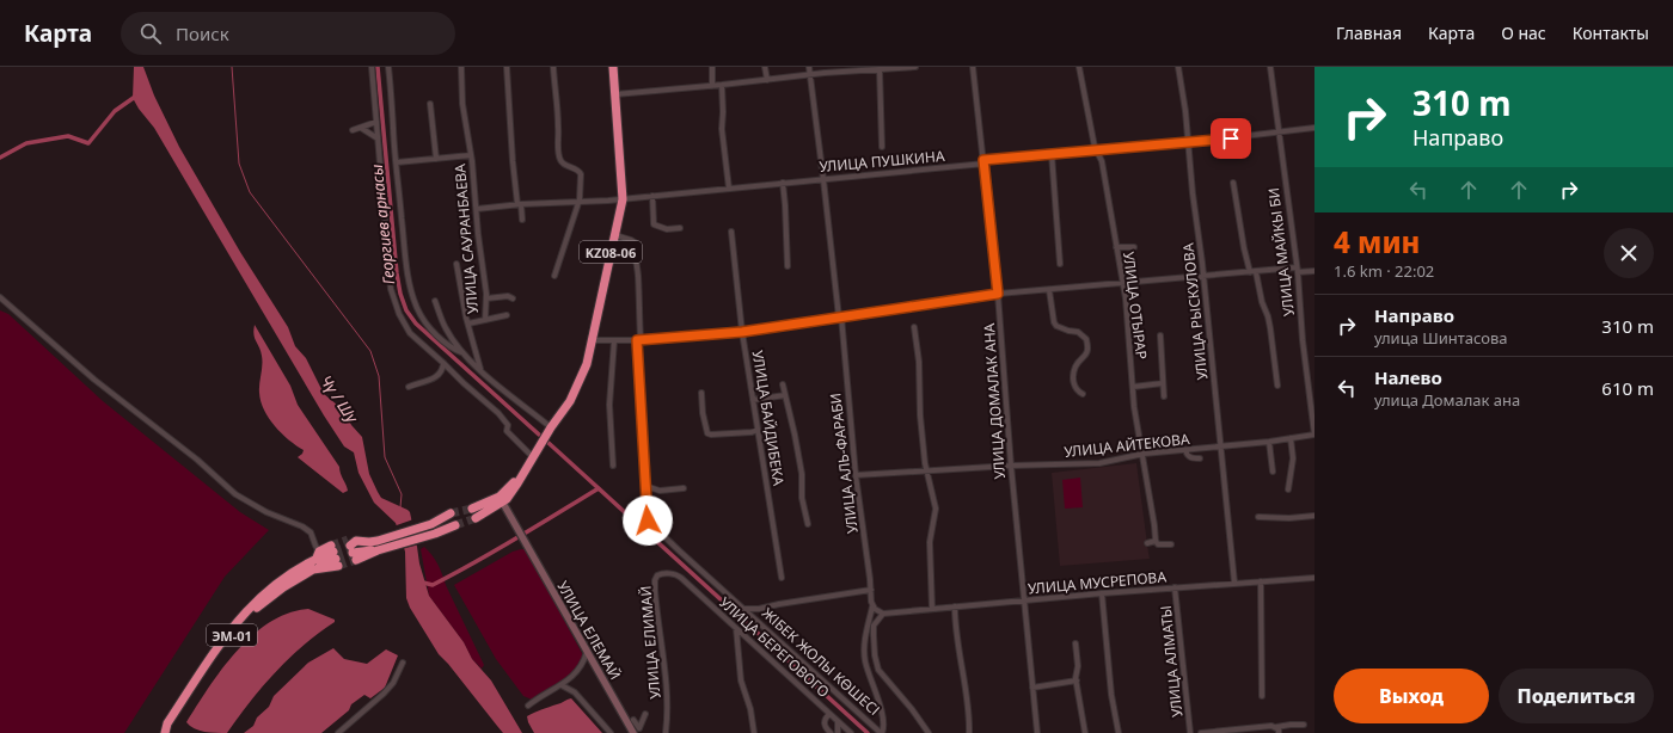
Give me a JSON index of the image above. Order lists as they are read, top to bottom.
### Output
{
  "streets": {
    "highway": ["KZ08-06", "ЭМ-01"],
    "street": [
      "УЛИЦА ПУШКИНА",
      "УЛИЦА САУРАНБАЕВА",
      "УЛИЦА МАЙКЫ БИ",
      "УЛИЦА ОТЫРАР",
      "УЛИЦА РЫСКУЛОВА",
      "УЛИЦА ДОМАЛАК АНА",
      "УЛИЦА БАЙДИБЕКА",
      "УЛИЦА АЙТЕКОВА",
      "УЛИЦА АЛЬ-ФАРАБИ",
      "УЛИЦА МУСРЕПОВА",
      "УЛИЦА ЕЛЕМАЙ",
      "УЛИЦА ЕЛИМАЙ",
      "УЛИЦА БЕРЕГОВОГО",
      "ЖІБЕК ЖОЛЫ КӨШЕСІ",
      "УЛИЦА АЛМАТЫ"
    ]
  },
  "crossings": [
    ["УЛИЦА ПУШКИНА", "УЛИЦА САУРАНБАЕВА"],
    ["УЛИЦА ПУШКИНА", "KZ08-06"],
    ["УЛИЦА ПУШКИНА", "УЛИЦА МАЙКЫ БИ"],
    ["УЛИЦА ПУШКИНА", "УЛИЦА ОТЫРАР"],
    ["УЛИЦА ПУШКИНА", "УЛИЦА РЫСКУЛОВА"],
    ["УЛИЦА ПУШКИНА", "УЛИЦА ДОМАЛАК АНА"],
    ["УЛИЦА ПУШКИНА", "УЛИЦА АЛЬ-ФАРАБИ"],
    ["KZ08-06", "УЛИЦА ЕЛЕМАЙ"],
    ["УЛИЦА МАЙКЫ БИ", "УЛИЦА АЙТЕКОВА"],
    ["УЛИЦА ОТЫРАР", "УЛИЦА АЙТЕКОВА"],
    ["УЛИЦА РЫСКУЛОВА", "УЛИЦА АЙТЕКОВА"],
    ["УЛИЦА РЫСКУЛОВА", "УЛИЦА МУСРЕПОВА"],
    ["УЛИЦА ДОМАЛАК АНА", "УЛИЦА АЙТЕКОВА"],
    ["УЛИЦА ДОМАЛАК АНА", "УЛИЦА МУСРЕПОВА"],
    ["УЛИЦА АЙТЕКОВА", "УЛИЦА АЛЬ-ФАРАБИ"],
    ["УЛИЦА АЛЬ-ФАРАБИ", "ЖІБЕК ЖОЛЫ КӨШЕСІ"],
    ["УЛИЦА МУСРЕПОВА", "УЛИЦА АЛМАТЫ"],
    ["УЛИЦА ЕЛИМАЙ", "УЛИЦА БЕРЕГОВОГО"]
  ],
  "water": ["Георгиев арнасы", "Чү / Шу"],
  "page": {
    "header": "Карта",
    "search": "Поиск",
    "nav": [
      "Главная",
      "Карта",
      "О нас",
      "Контакты"
    ],
    "turn": ["310 m", "Направо"],
    "heading": ["4 мин", "1.6 km · 22:02"],
    "list": [
      {
        "name": "Направо",
        "note": "улица Шинтасова",
        "value": "310 m"
      },
      {
        "name": "Налево",
        "note": "улица Домалак ана",
        "value": "610 m"
      }
    ],
    "buttons": ["Выход", "Поделиться"]
  }
}
